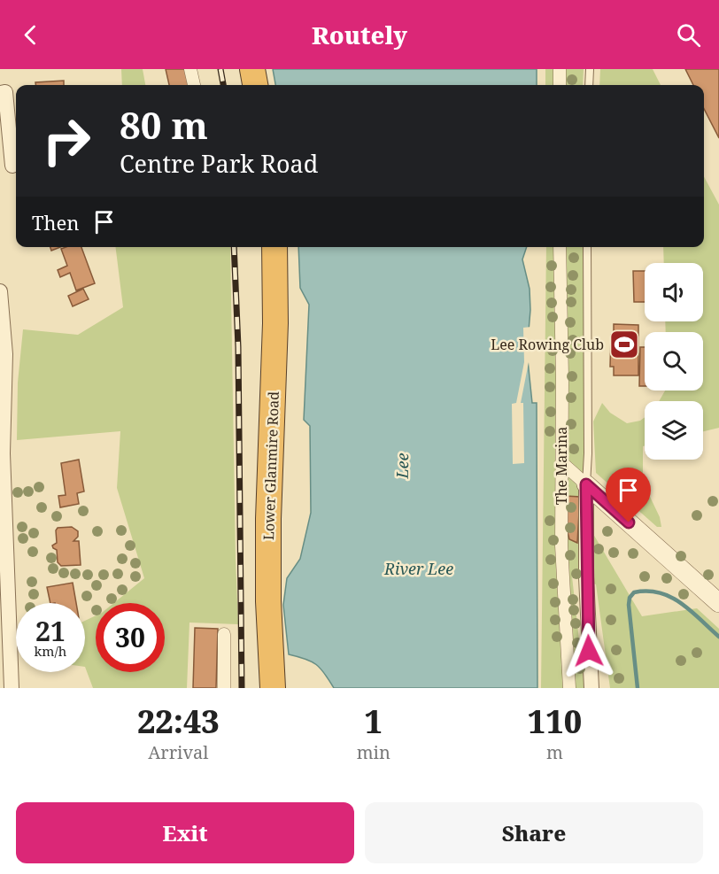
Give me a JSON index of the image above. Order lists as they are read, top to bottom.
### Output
{
  "streets": {
    "highway": ["Lower Glanmire Road"],
    "street": ["The Marina"]
  },
  "water": ["Lee", "River Lee"],
  "places": {
    "sports": ["Lee Rowing Club"]
  },
  "page": {
    "header": "Routely",
    "turn": ["80 m", "Centre Park Road"],
    "then": "Then",
    "speed": "21 km/h",
    "limit": "30",
    "eta": [
      "22:43",
      "Arrival",
      "1",
      "min",
      "110",
      "m"
    ],
    "buttons": ["Exit", "Share"]
  }
}
